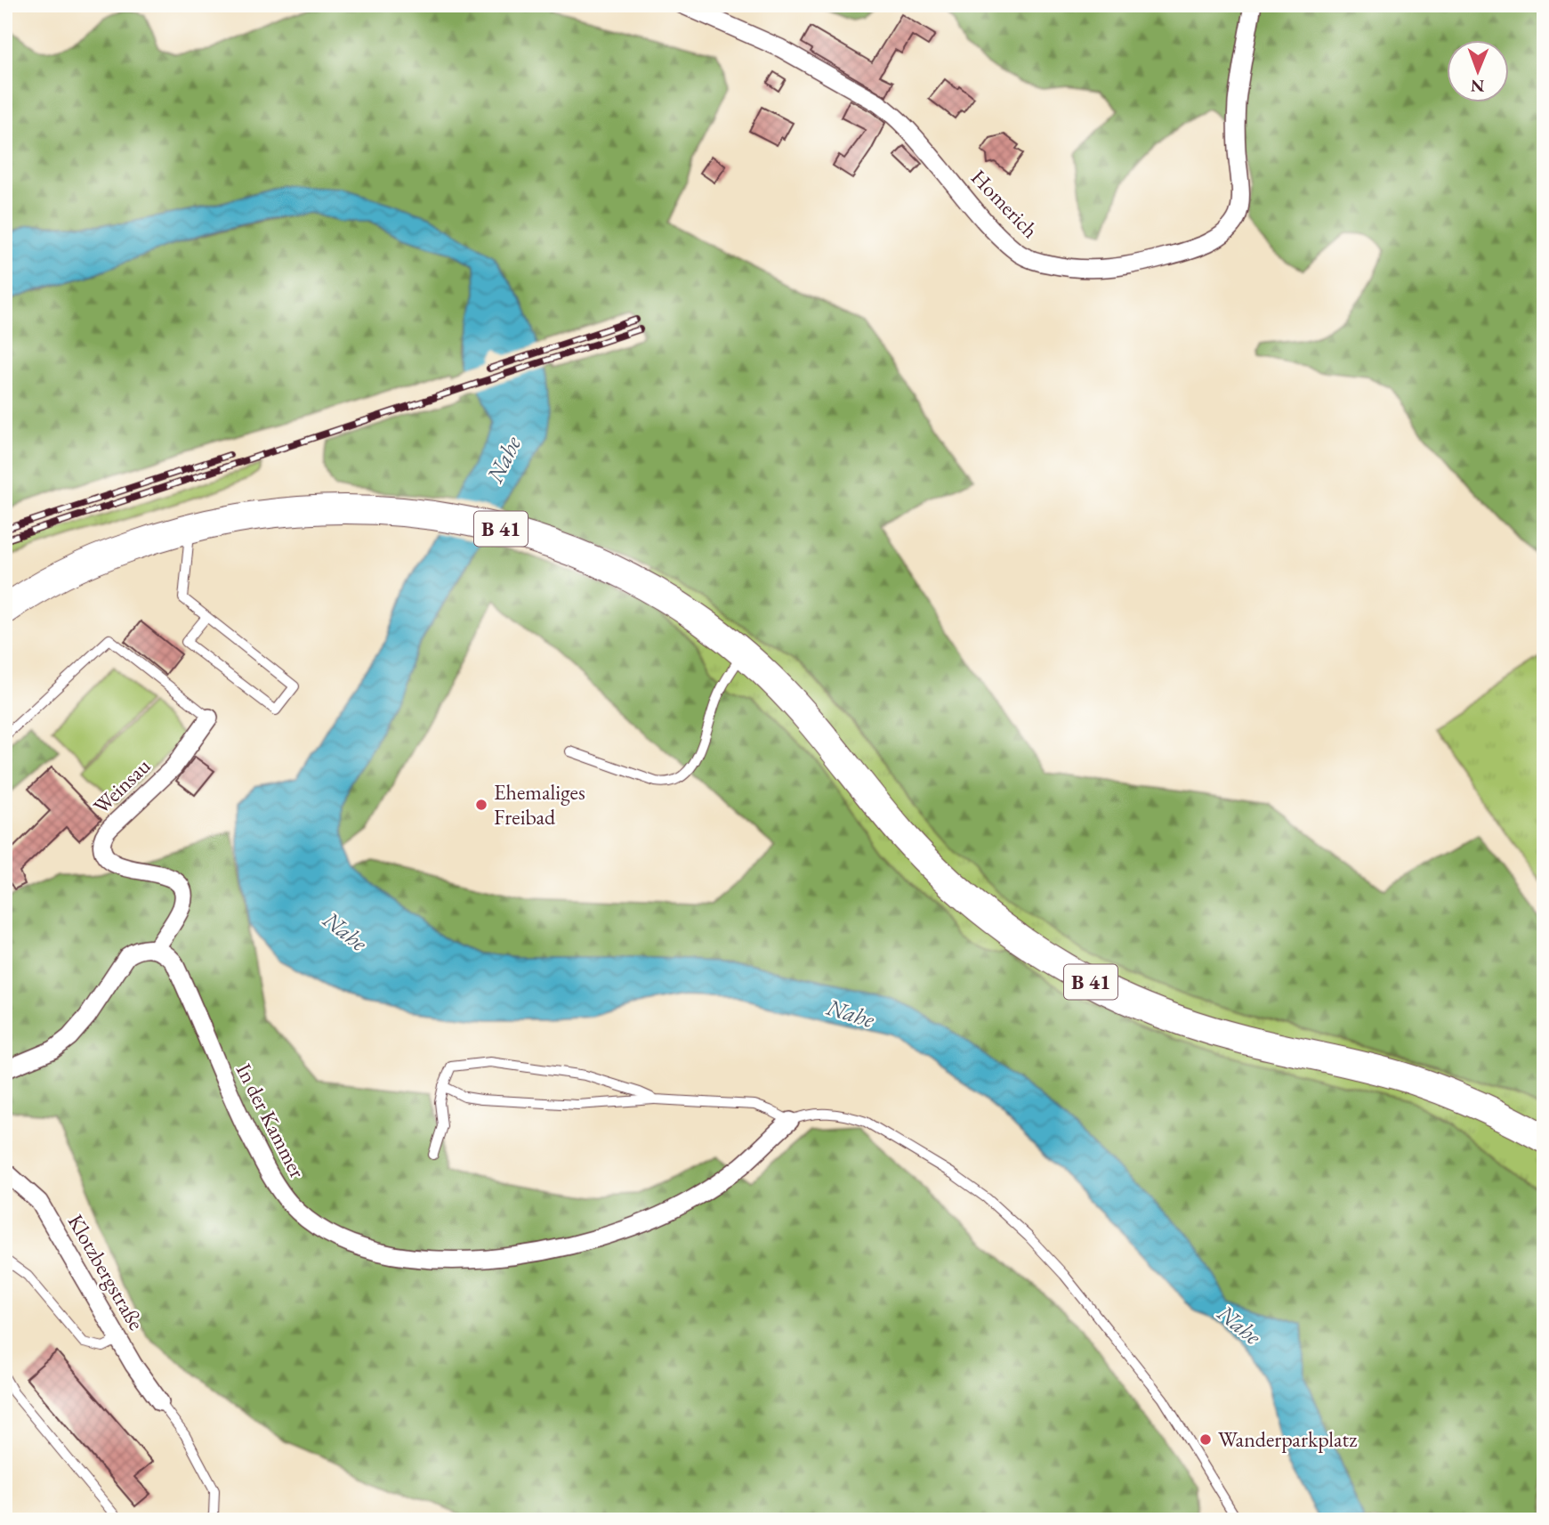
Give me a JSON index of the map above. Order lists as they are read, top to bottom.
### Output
{
  "streets": {
    "main road": ["B 41"],
    "street": [
      "Homerich",
      "Weinsau",
      "In der Kammer",
      "Klotzbergstraße"
    ]
  },
  "crossings": [
    ["Weinsau", "In der Kammer"]
  ],
  "water": ["Nahe"],
  "places": ["Ehemaliges Freibad", "Wanderparkplatz"],
  "north": "bottom"
}
